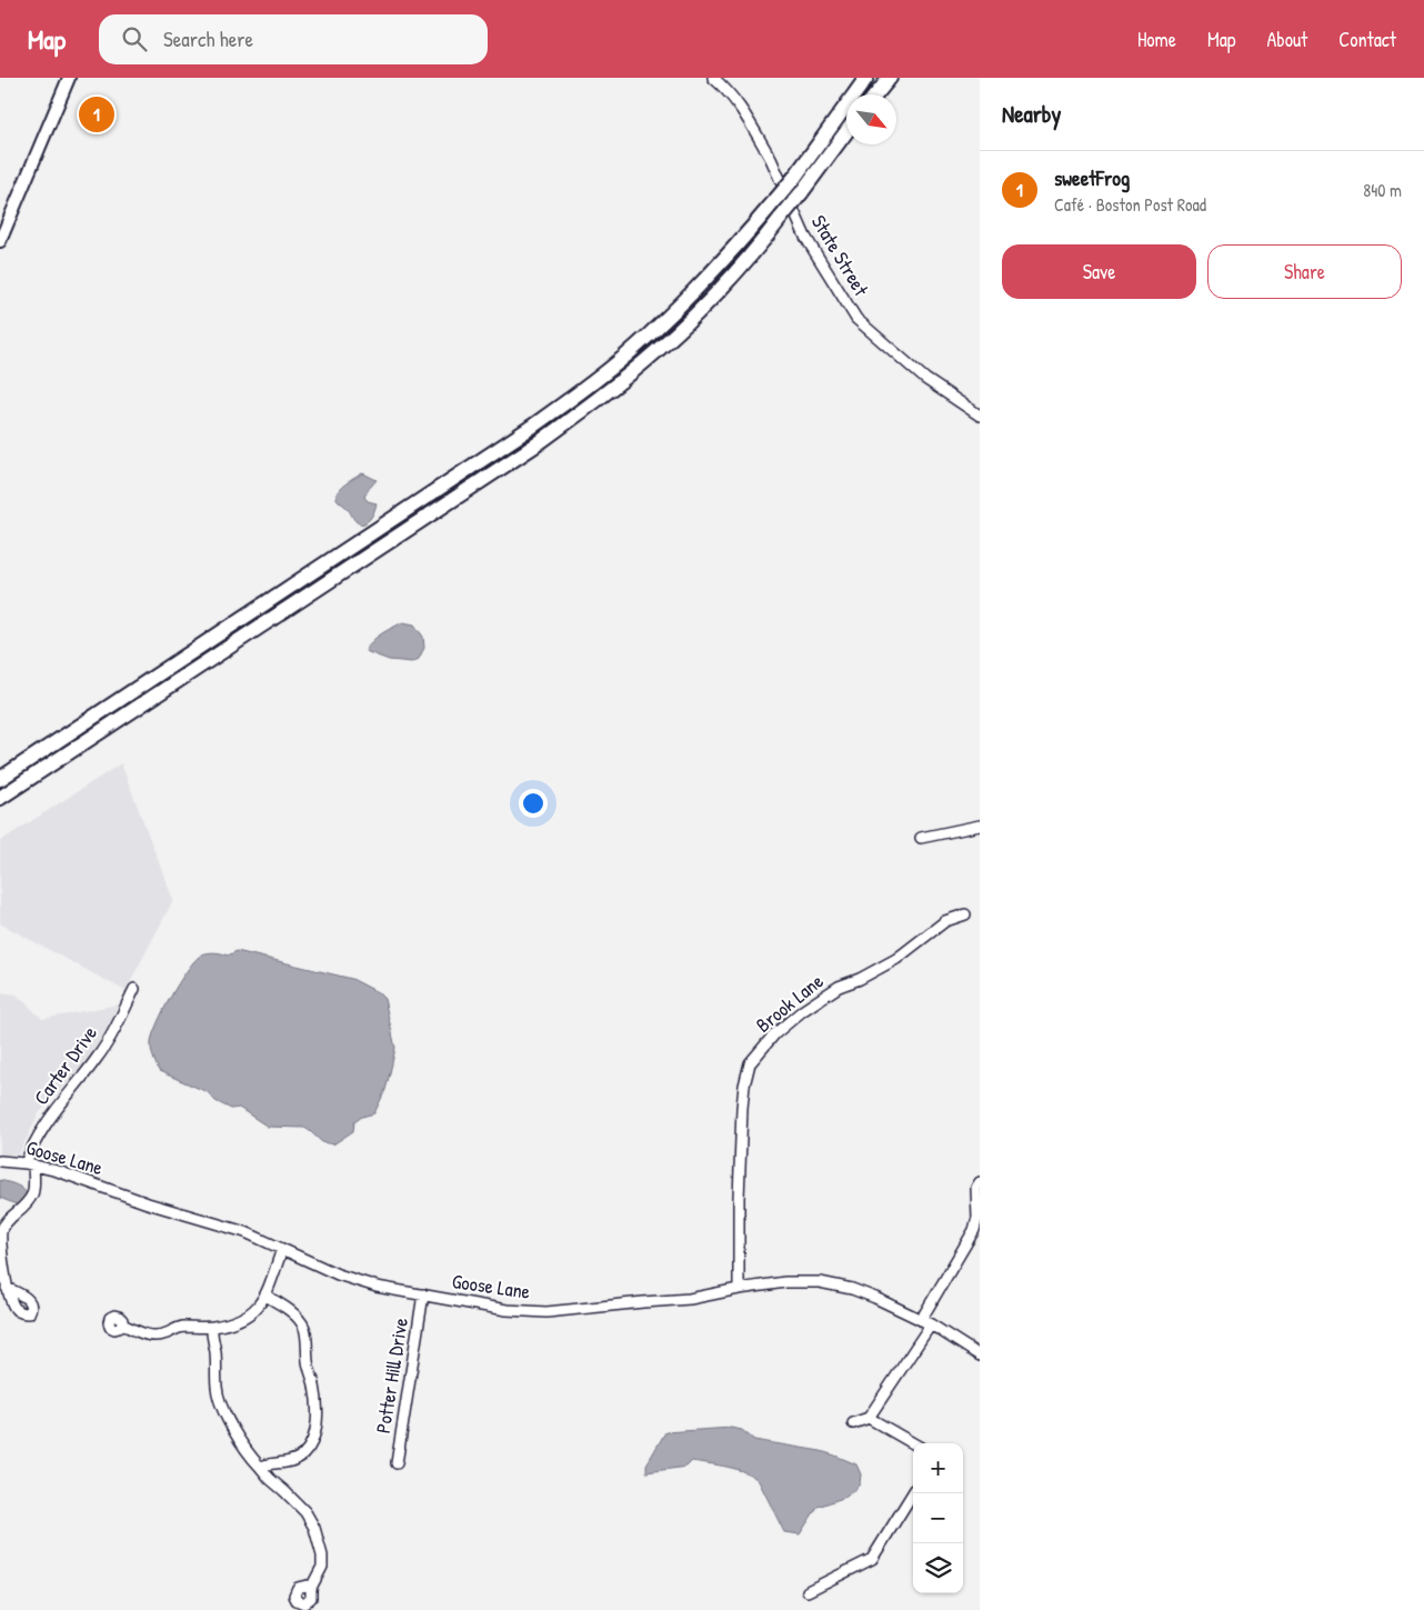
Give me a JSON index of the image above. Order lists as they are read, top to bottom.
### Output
{
  "streets": {
    "street": [
      "State Street",
      "Brook Lane",
      "Carter Drive",
      "Goose Lane",
      "Potter Hill Drive"
    ]
  },
  "crossings": [
    ["Brook Lane", "Goose Lane"],
    ["Carter Drive", "Goose Lane"],
    ["Goose Lane", "Potter Hill Drive"]
  ],
  "north": "bottom right",
  "page": {
    "header": "Map",
    "search": "Search here",
    "nav": [
      "Home",
      "Map",
      "About",
      "Contact"
    ],
    "heading": "Nearby",
    "pins": "1",
    "list": [
      {
        "mark": "1",
        "name": "sweetFrog",
        "note": "Café · Boston Post Road",
        "value": "840 m"
      }
    ],
    "buttons": ["Save", "Share"],
    "map_buttons": ["+", "−"]
  }
}
